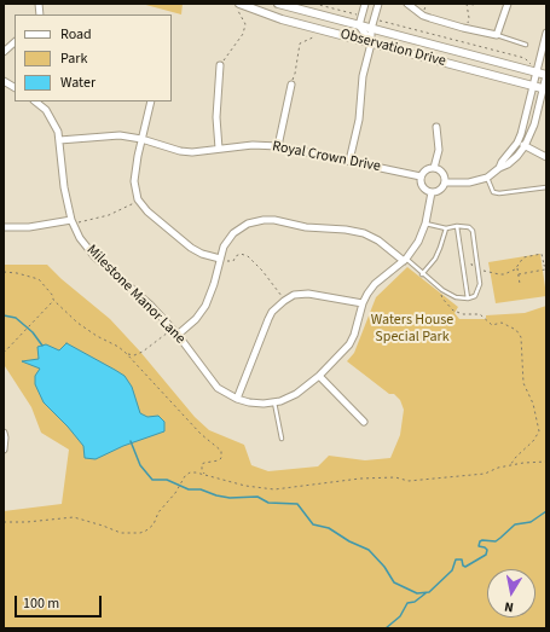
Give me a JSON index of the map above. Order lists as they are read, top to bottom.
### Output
{
  "streets": {
    "street": ["Observation Drive", "Royal Crown Drive", "Milestone Manor Lane"]
  },
  "crossings": [
    ["Royal Crown Drive", "Milestone Manor Lane"]
  ],
  "parks": ["Waters House Special Park"],
  "legend": ["Road", "Park", "Water"],
  "scale_bar": "100 m",
  "north": "bottom"
}
